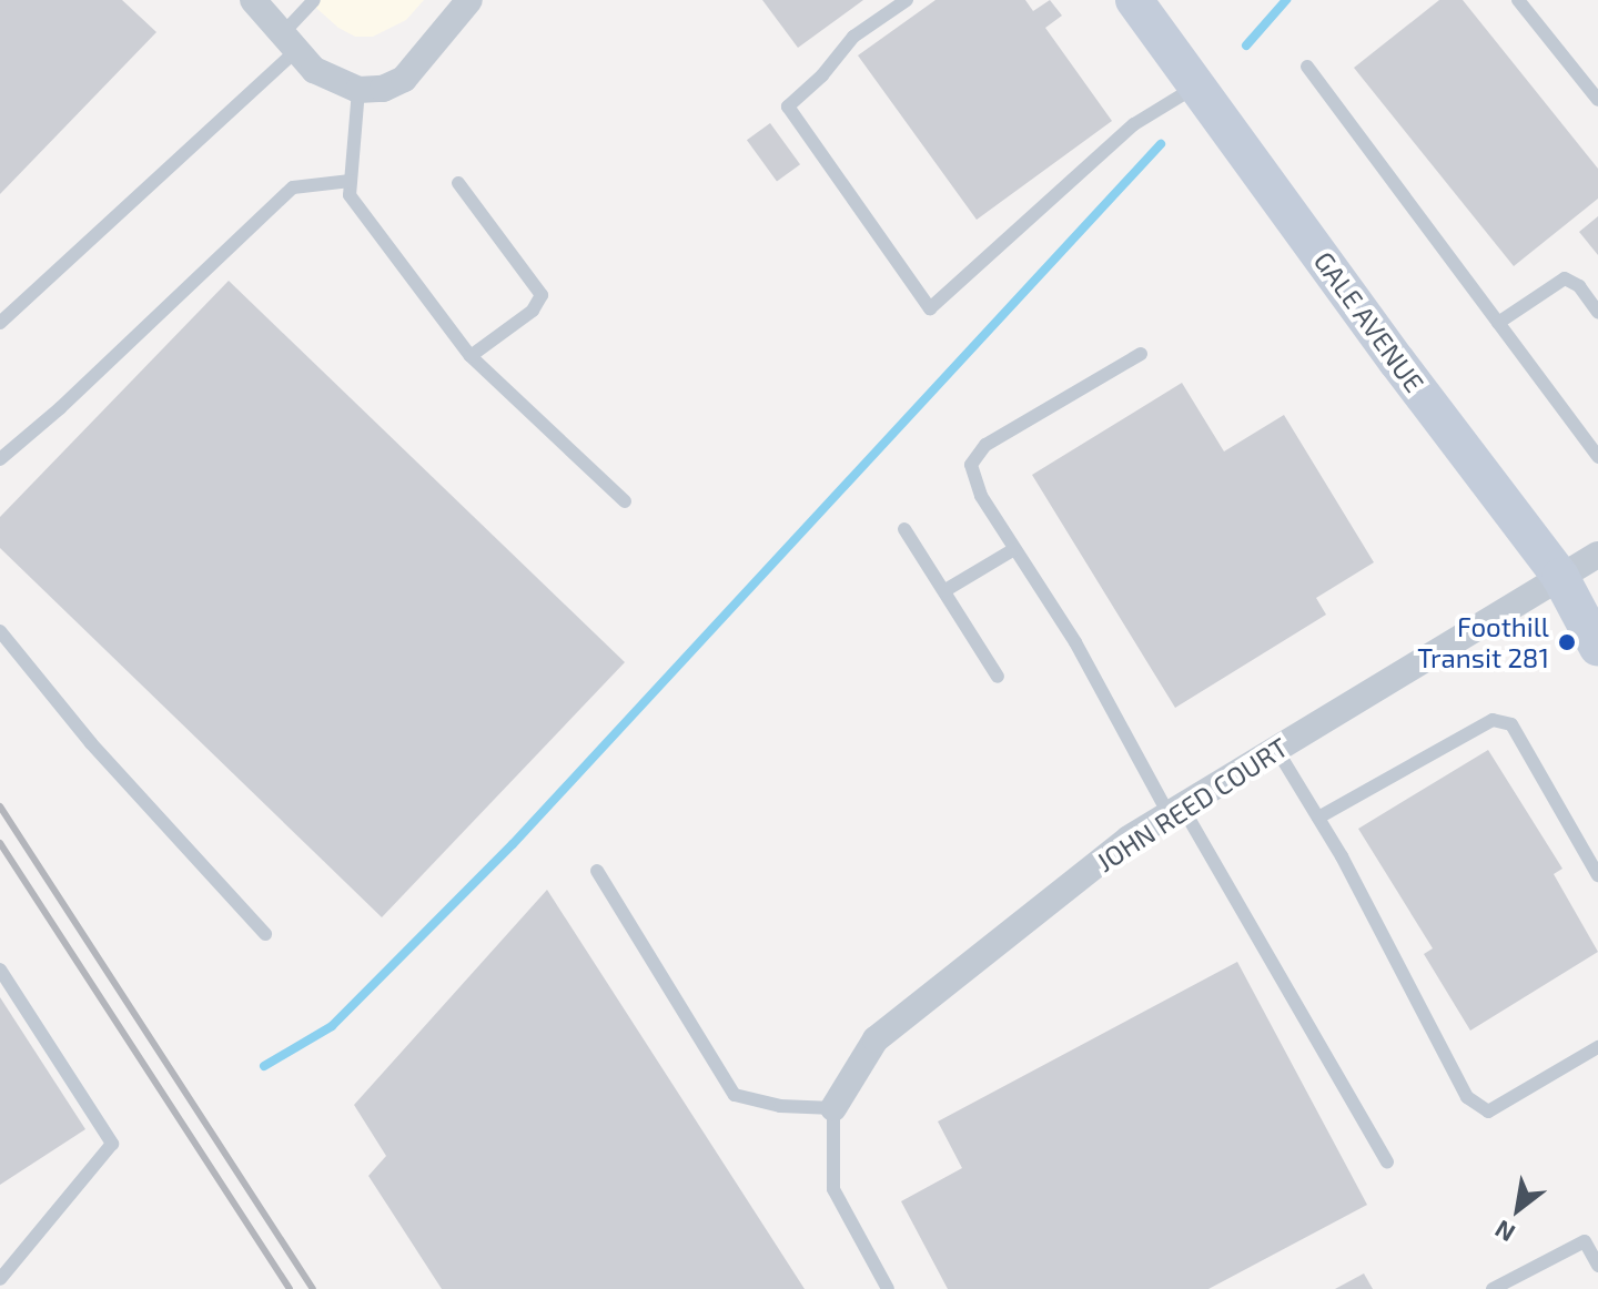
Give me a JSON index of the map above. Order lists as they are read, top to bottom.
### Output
{
  "streets": {
    "main road": ["GALE AVENUE"],
    "street": ["JOHN REED COURT"]
  },
  "crossings": [
    ["GALE AVENUE", "JOHN REED COURT"]
  ],
  "places": ["Foothill Transit 281"],
  "north": "bottom left"
}
